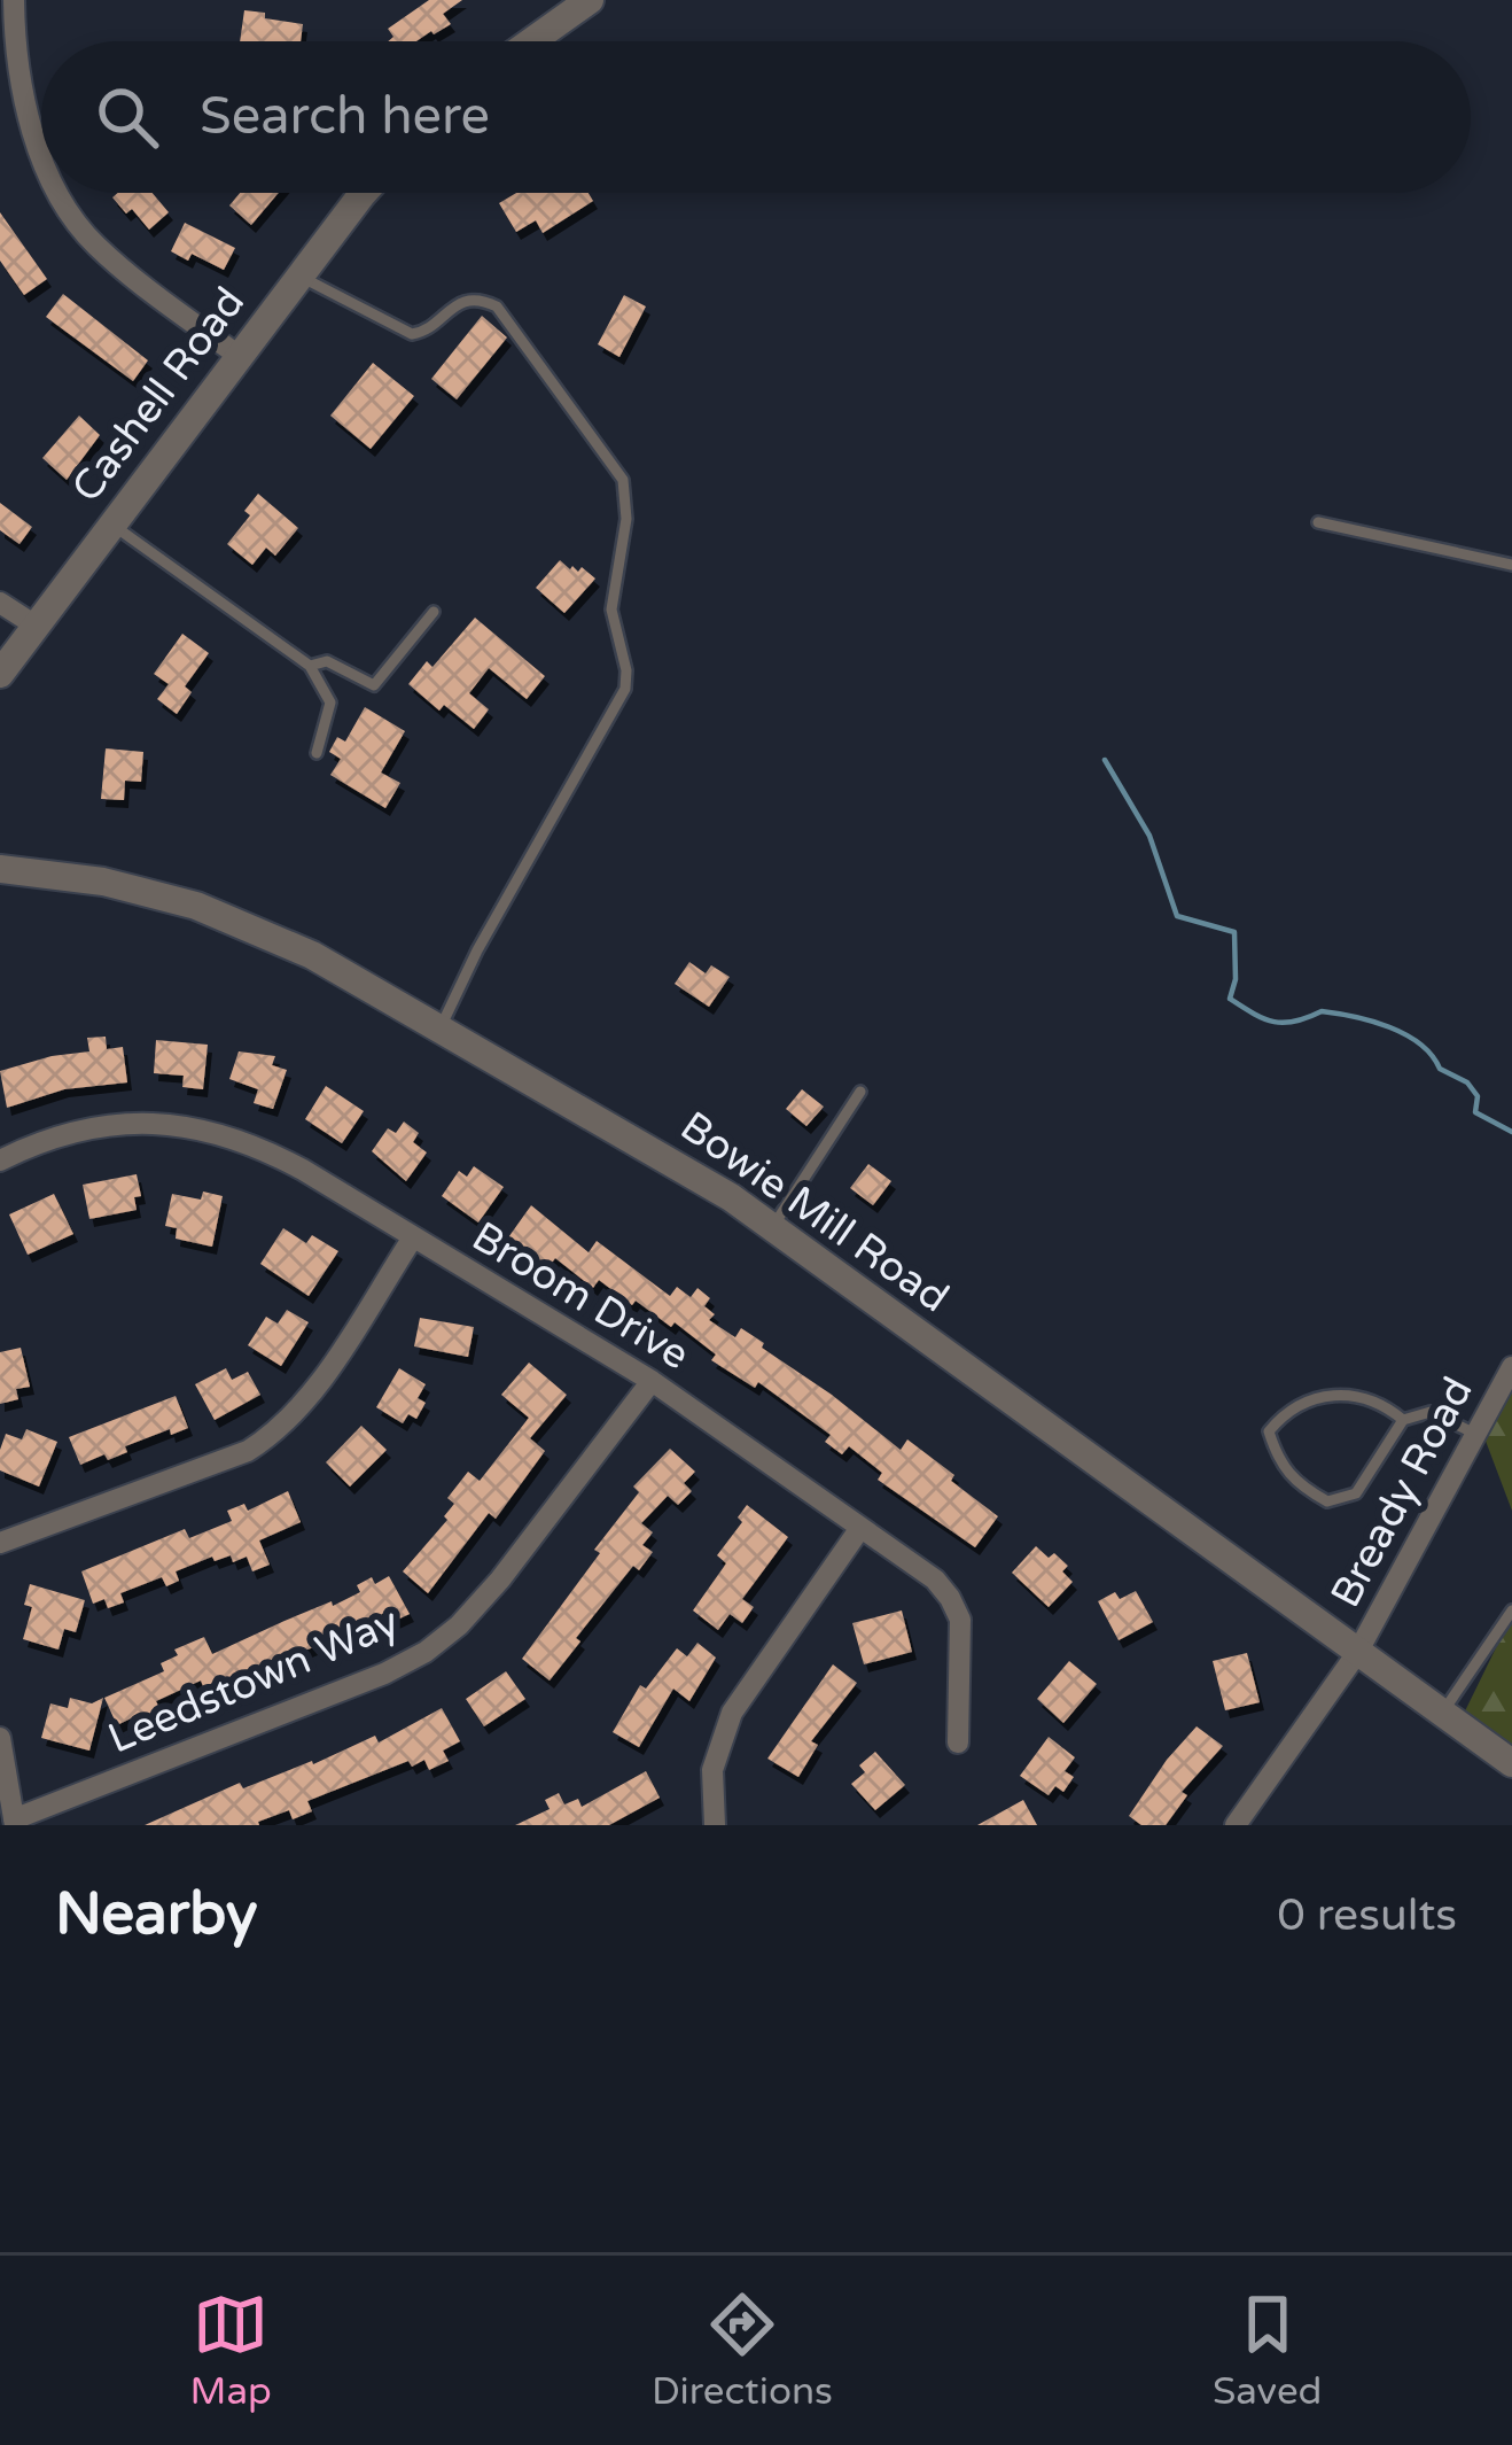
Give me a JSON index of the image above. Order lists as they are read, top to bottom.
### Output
{
  "streets": {
    "street": [
      "Cashell Road",
      "Bowie Mill Road",
      "Broom Drive",
      "Bready Road",
      "Leedstown Way"
    ]
  },
  "crossings": [
    ["Bowie Mill Road", "Bready Road"],
    ["Broom Drive", "Leedstown Way"]
  ],
  "page": {
    "search": "Search here",
    "heading": ["Nearby", "0 results"],
    "nav": ["Map", "Directions", "Saved"]
  }
}
